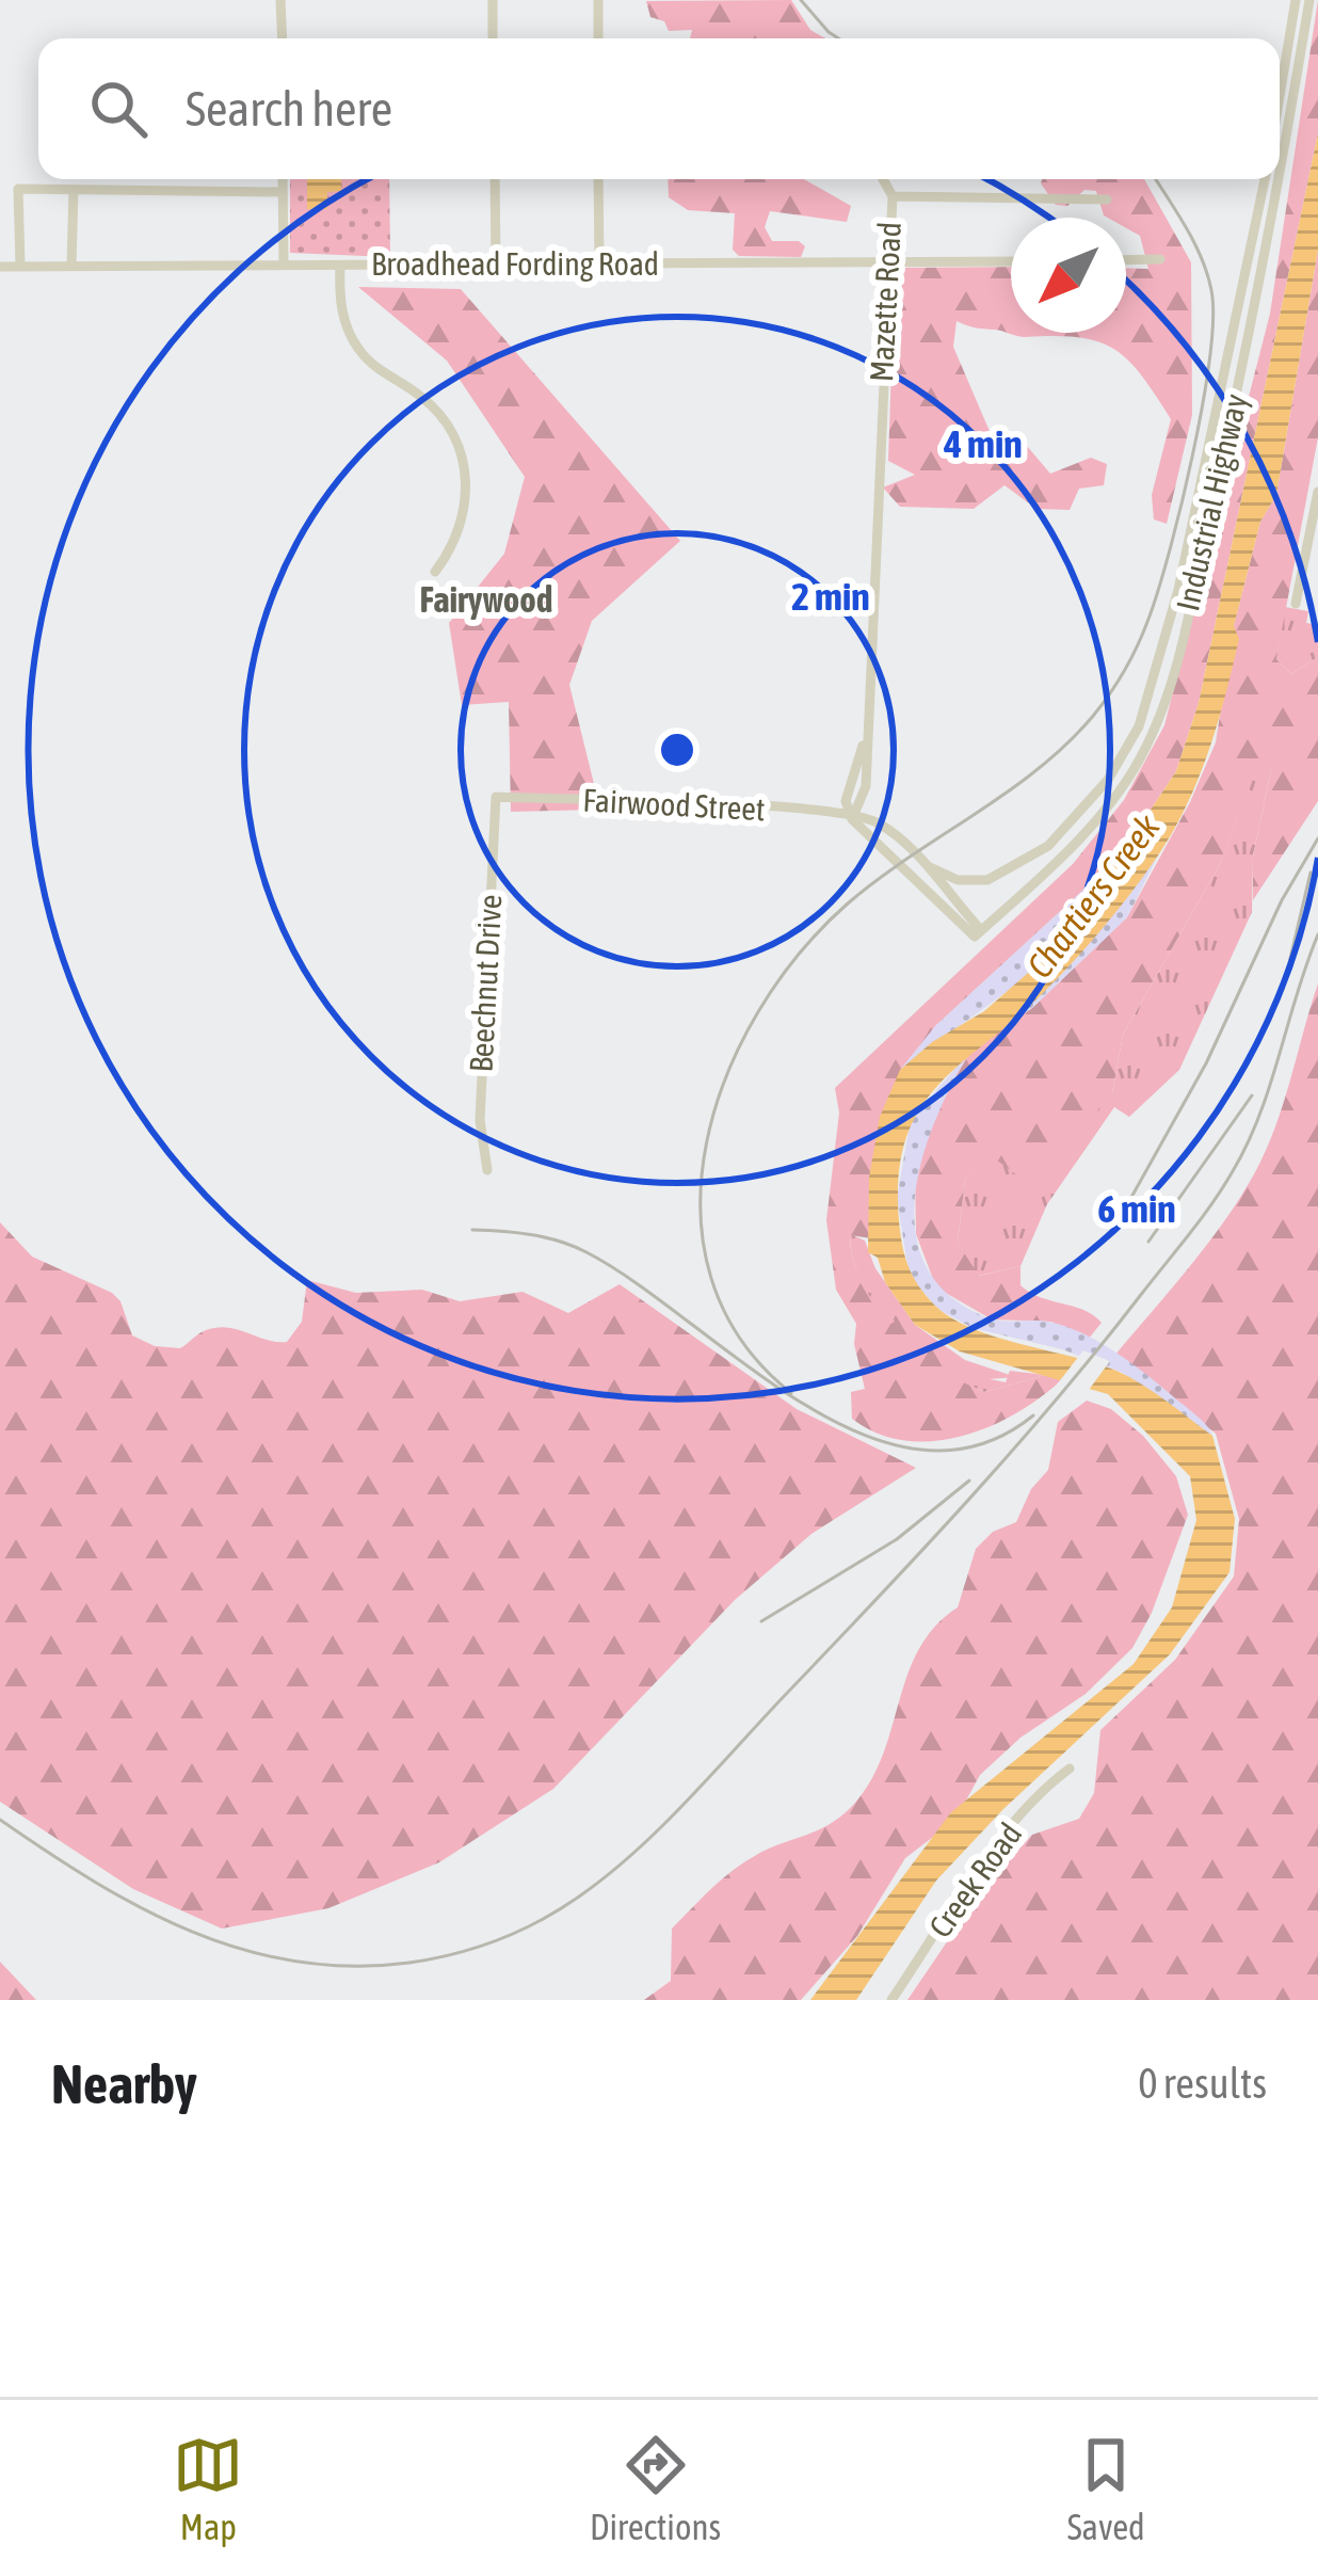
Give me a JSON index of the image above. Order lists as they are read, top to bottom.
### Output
{
  "streets": {
    "street": [
      "Broadhead Fording Road",
      "Mazette Road",
      "Industrial Highway",
      "Fairwood Street",
      "Beechnut Drive",
      "Creek Road"
    ]
  },
  "crossings": [
    ["Broadhead Fording Road", "Mazette Road"],
    ["Mazette Road", "Fairwood Street"],
    ["Industrial Highway", "Fairwood Street"],
    ["Fairwood Street", "Beechnut Drive"]
  ],
  "districts": ["Fairywood"],
  "water": ["Chartiers Creek"],
  "north": "bottom left",
  "page": {
    "search": "Search here",
    "heading": ["Nearby", "0 results"],
    "nav": ["Map", "Directions", "Saved"]
  },
  "rings": ["4 min", "2 min", "6 min"]
}
